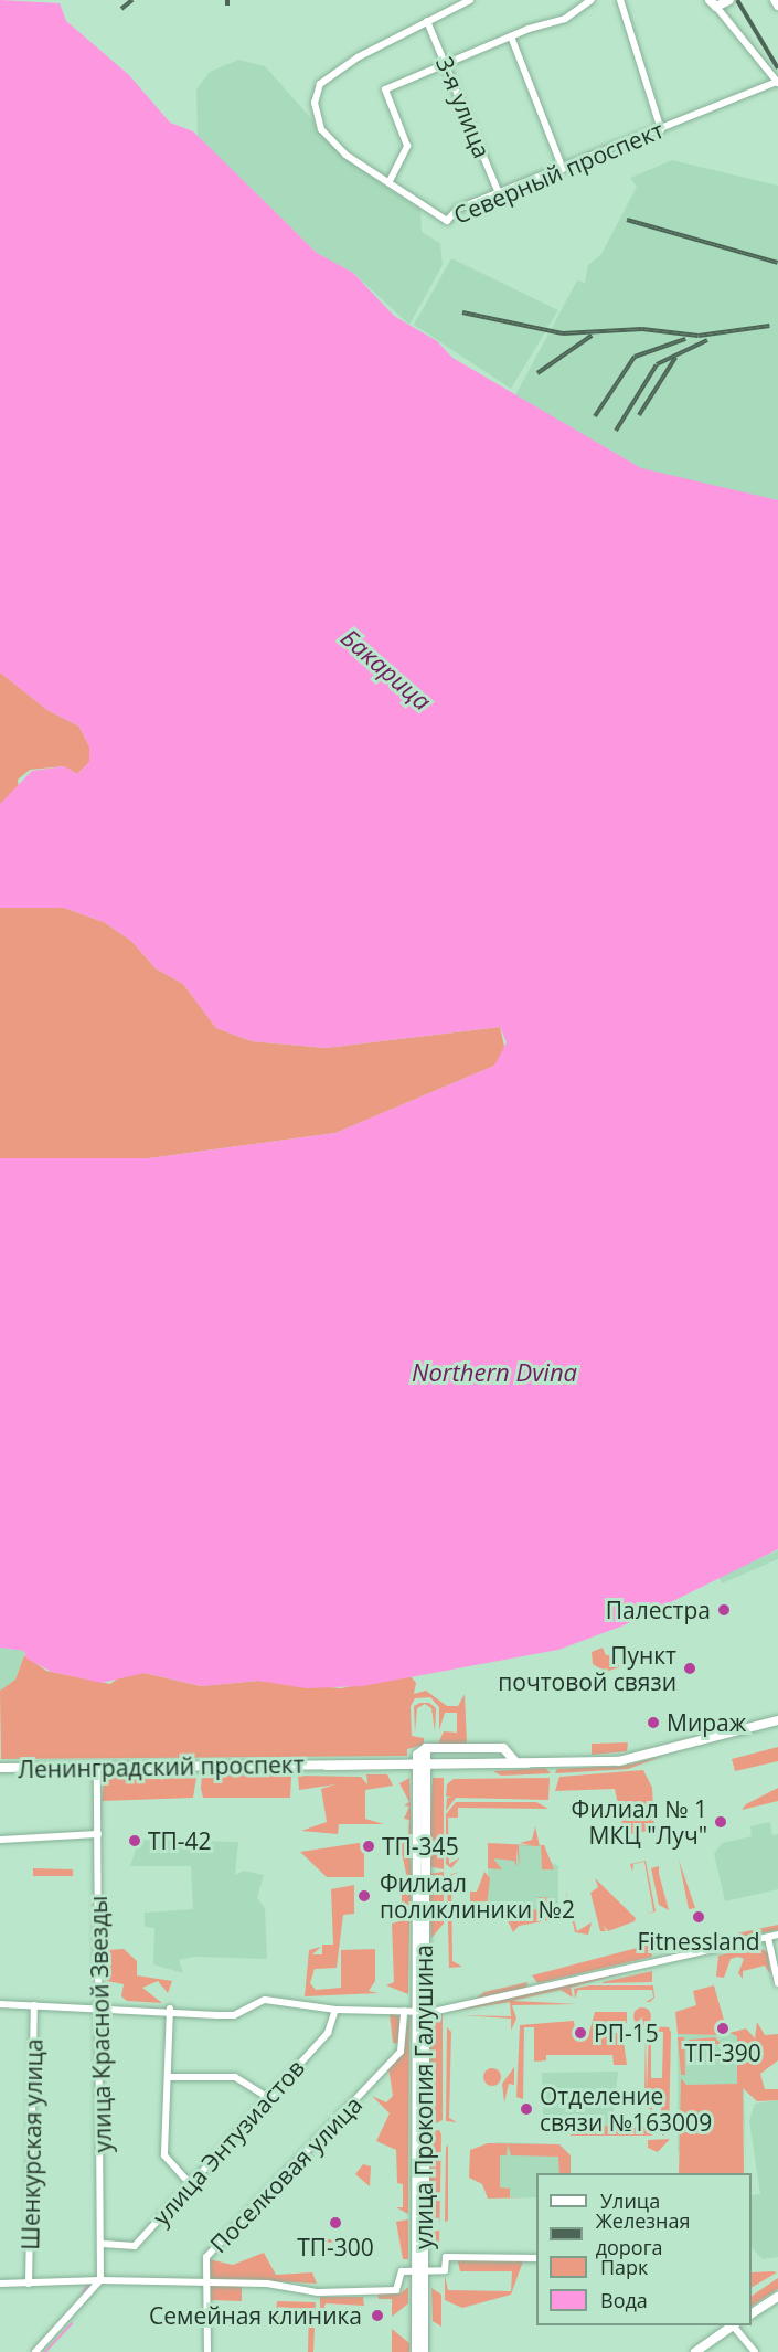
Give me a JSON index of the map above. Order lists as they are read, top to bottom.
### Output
{
  "streets": {
    "main road": ["Ленинградский проспект", "улица Прокопия Галушина"],
    "street": [
      "3-я улица",
      "Северный проспект",
      "улица Красной Звезды",
      "улица Энтузиастов",
      "Шенкурская улица",
      "Поселковая улица"
    ]
  },
  "crossings": [
    ["3-я улица", "Северный проспект"],
    ["Ленинградский проспект", "улица Красной Звезды"],
    ["Ленинградский проспект", "улица Прокопия Галушина"],
    ["улица Красной Звезды", "улица Энтузиастов"]
  ],
  "water": ["Бакарица", "Northern Dvina"],
  "places": [
    "Палестра",
    "Пункт почтовой связи",
    "Мираж",
    "Филиал № 1 МКЦ \"Луч\"",
    "ТП-42",
    "ТП-345",
    "Филиал поликлиники №2",
    "Fitnessland",
    "ТП-390",
    "РП-15",
    "Отделение связи №163009",
    "ТП-300",
    "Семейная клиника"
  ],
  "legend": [
    "Улица",
    "Железная дорога",
    "Парк",
    "Вода"
  ]
}
